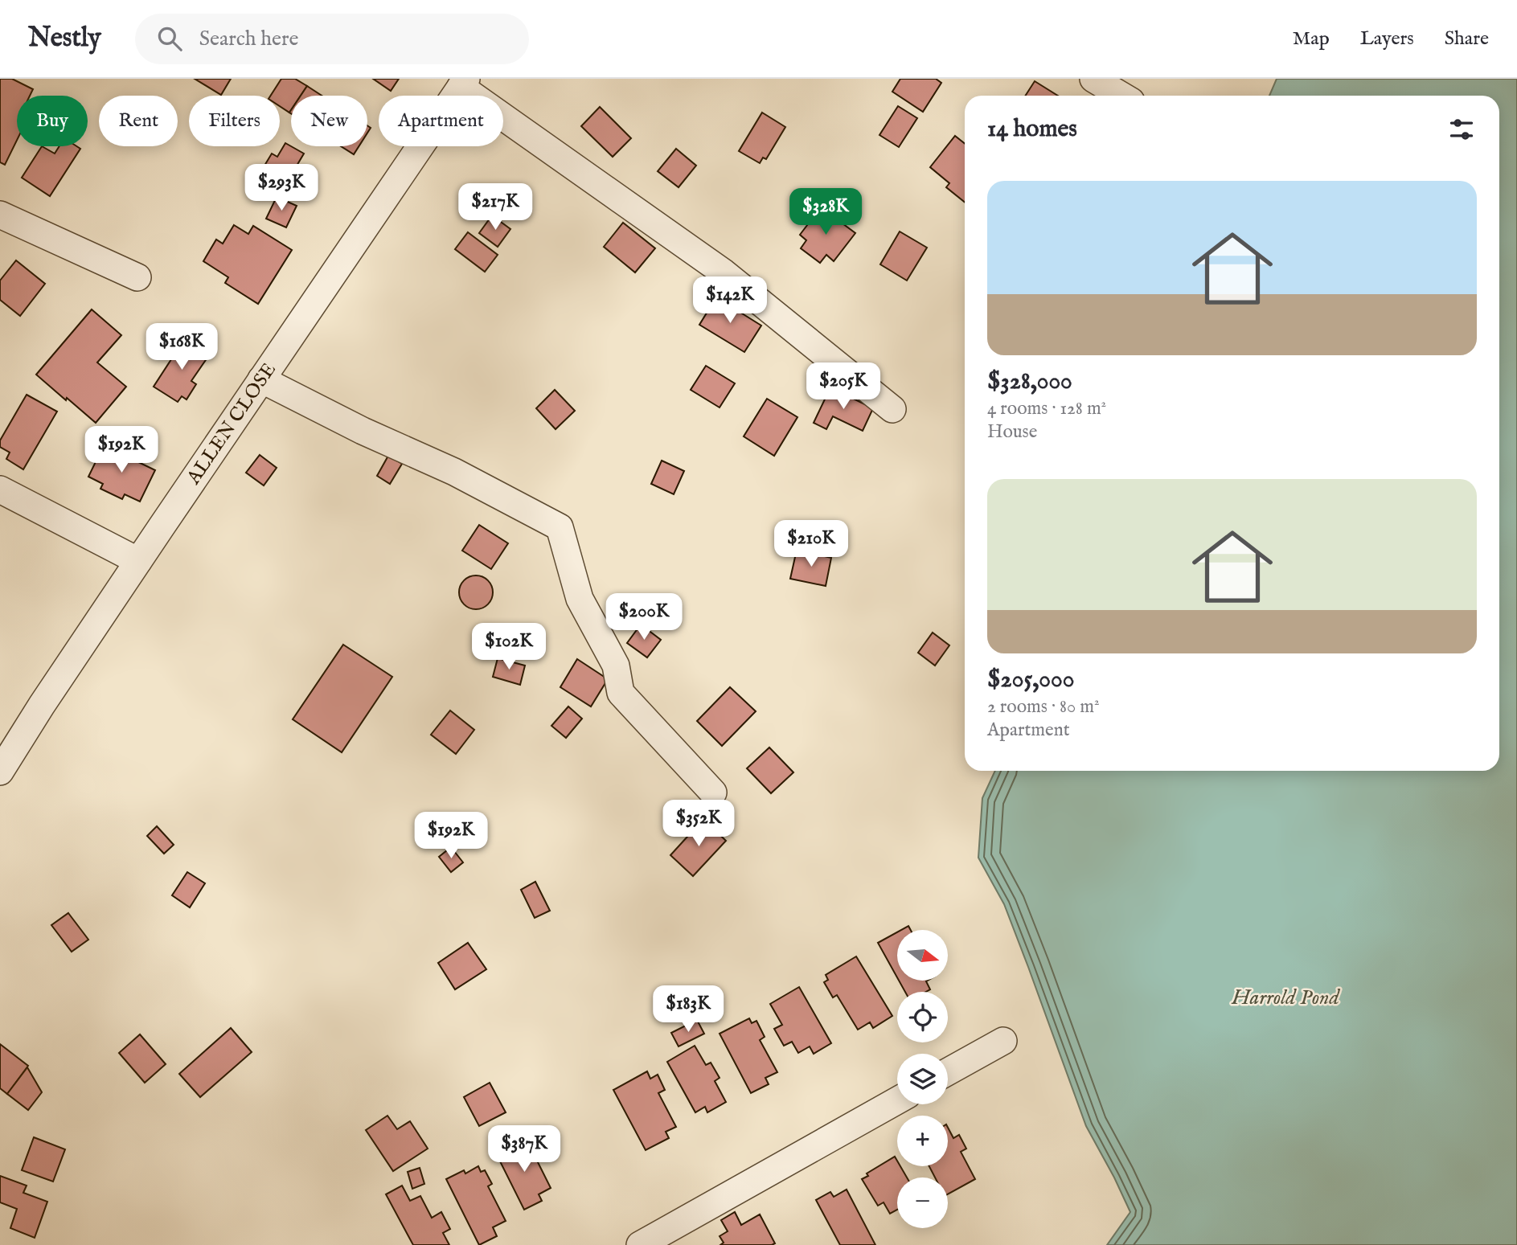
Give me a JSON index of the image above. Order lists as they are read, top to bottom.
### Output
{
  "streets": {
    "street": ["ALLEN CLOSE"]
  },
  "water": ["Harrold Pond"],
  "north": "right",
  "page": {
    "header": "Nestly",
    "search": "Search here",
    "nav": ["Map", "Layers", "Share"],
    "chip": [
      "Buy",
      "Rent",
      "Filters",
      "New",
      "Apartment"
    ],
    "heading": "14 homes",
    "list": [
      {
        "name": "$328,000",
        "note": "4 rooms · 128 m² · House"
      },
      {
        "name": "$205,000",
        "note": "2 rooms · 80 m² · Apartment"
      }
    ],
    "price": [
      "$293K",
      "$217K",
      "$328K",
      "$142K",
      "$168K",
      "$205K",
      "$192K",
      "$210K",
      "$200K",
      "$102K",
      "$352K",
      "$192K",
      "$183K",
      "$387K"
    ],
    "map_buttons": ["+", "−"]
  }
}
